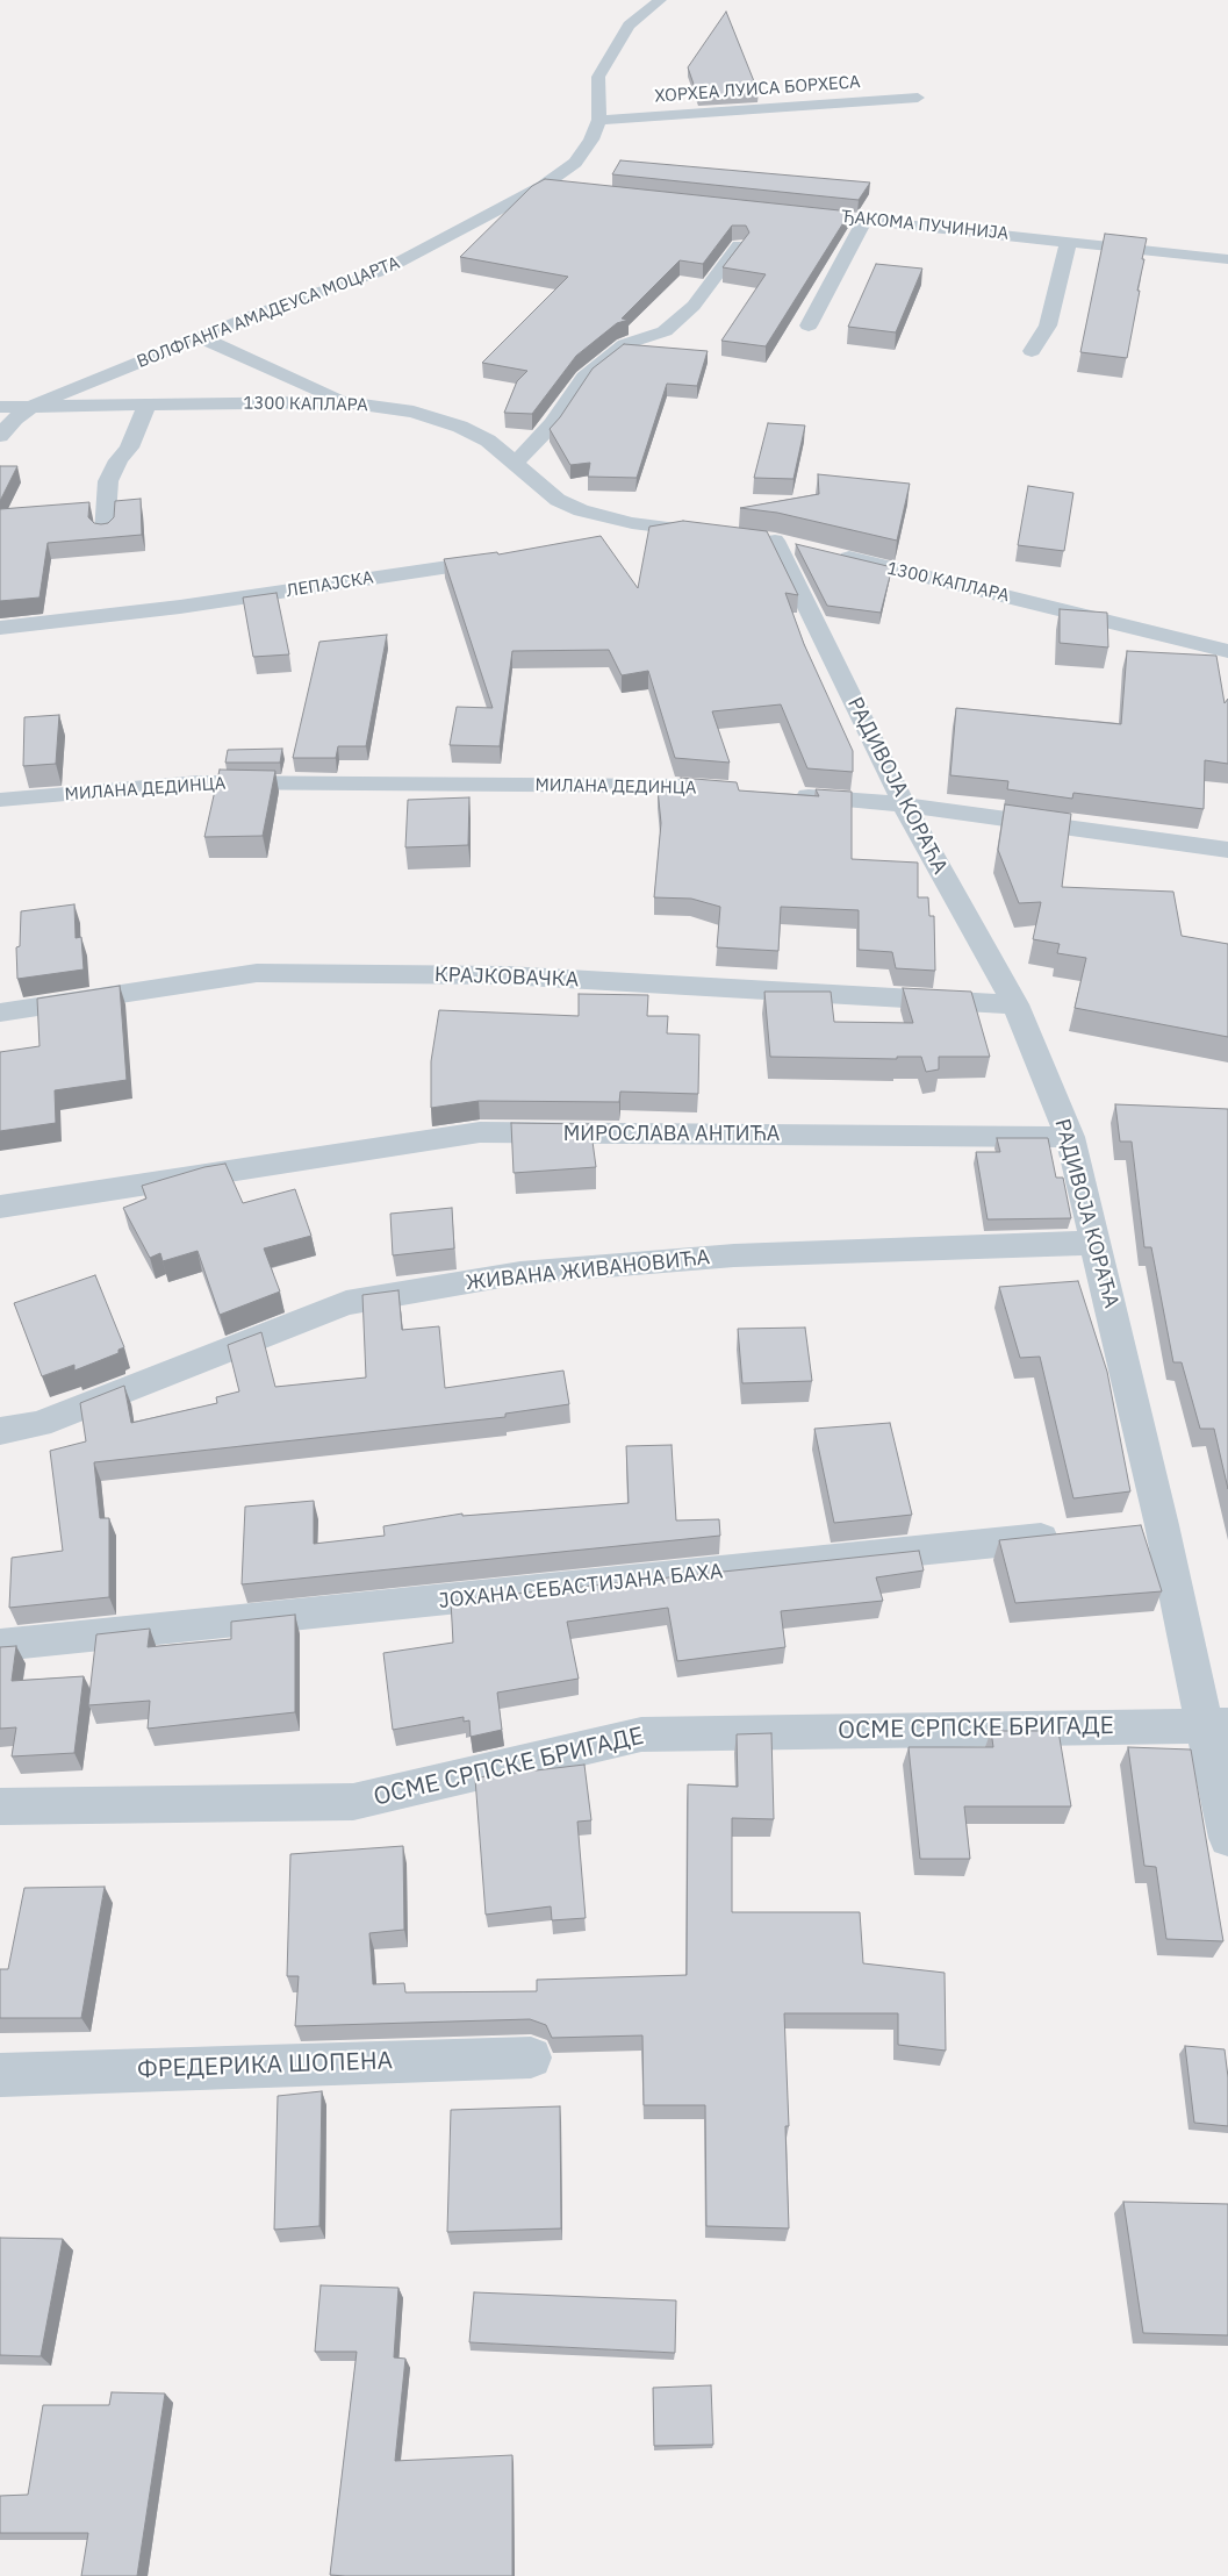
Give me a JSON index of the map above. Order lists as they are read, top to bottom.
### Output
{
  "streets": {
    "street": [
      "ХОРХЕА ЛУИСА БОРХЕСА",
      "ЂАКОМА ПУЧИНИЈА",
      "ВОЛФГАНГА АМАДЕУСА МОЦАРТА",
      "1300 КАПЛАРА",
      "ЛЕПАЈСКА",
      "РАДИВОЈА КОРАЋА",
      "МИЛАНА ДЕДИНЦА",
      "КРАЈКОВАЧКА",
      "МИРОСЛАВА АНТИЋА",
      "ЖИВАНА ЖИВАНОВИЋА",
      "ЈОХАНА СЕБАСТИЈАНА БАХА",
      "ОСМЕ СРПСКЕ БРИГАДЕ",
      "ФРЕДЕРИКА ШОПЕНА"
    ]
  },
  "crossings": [
    ["ХОРХЕА ЛУИСА БОРХЕСА", "ВОЛФГАНГА АМАДЕУСА МОЦАРТА"],
    ["ВОЛФГАНГА АМАДЕУСА МОЦАРТА", "1300 КАПЛАРА"],
    ["РАДИВОЈА КОРАЋА", "КРАЈКОВАЧКА"],
    ["РАДИВОЈА КОРАЋА", "МИРОСЛАВА АНТИЋА"],
    ["РАДИВОЈА КОРАЋА", "ЖИВАНА ЖИВАНОВИЋА"],
    ["РАДИВОЈА КОРАЋА", "ОСМЕ СРПСКЕ БРИГАДЕ"]
  ]
}
